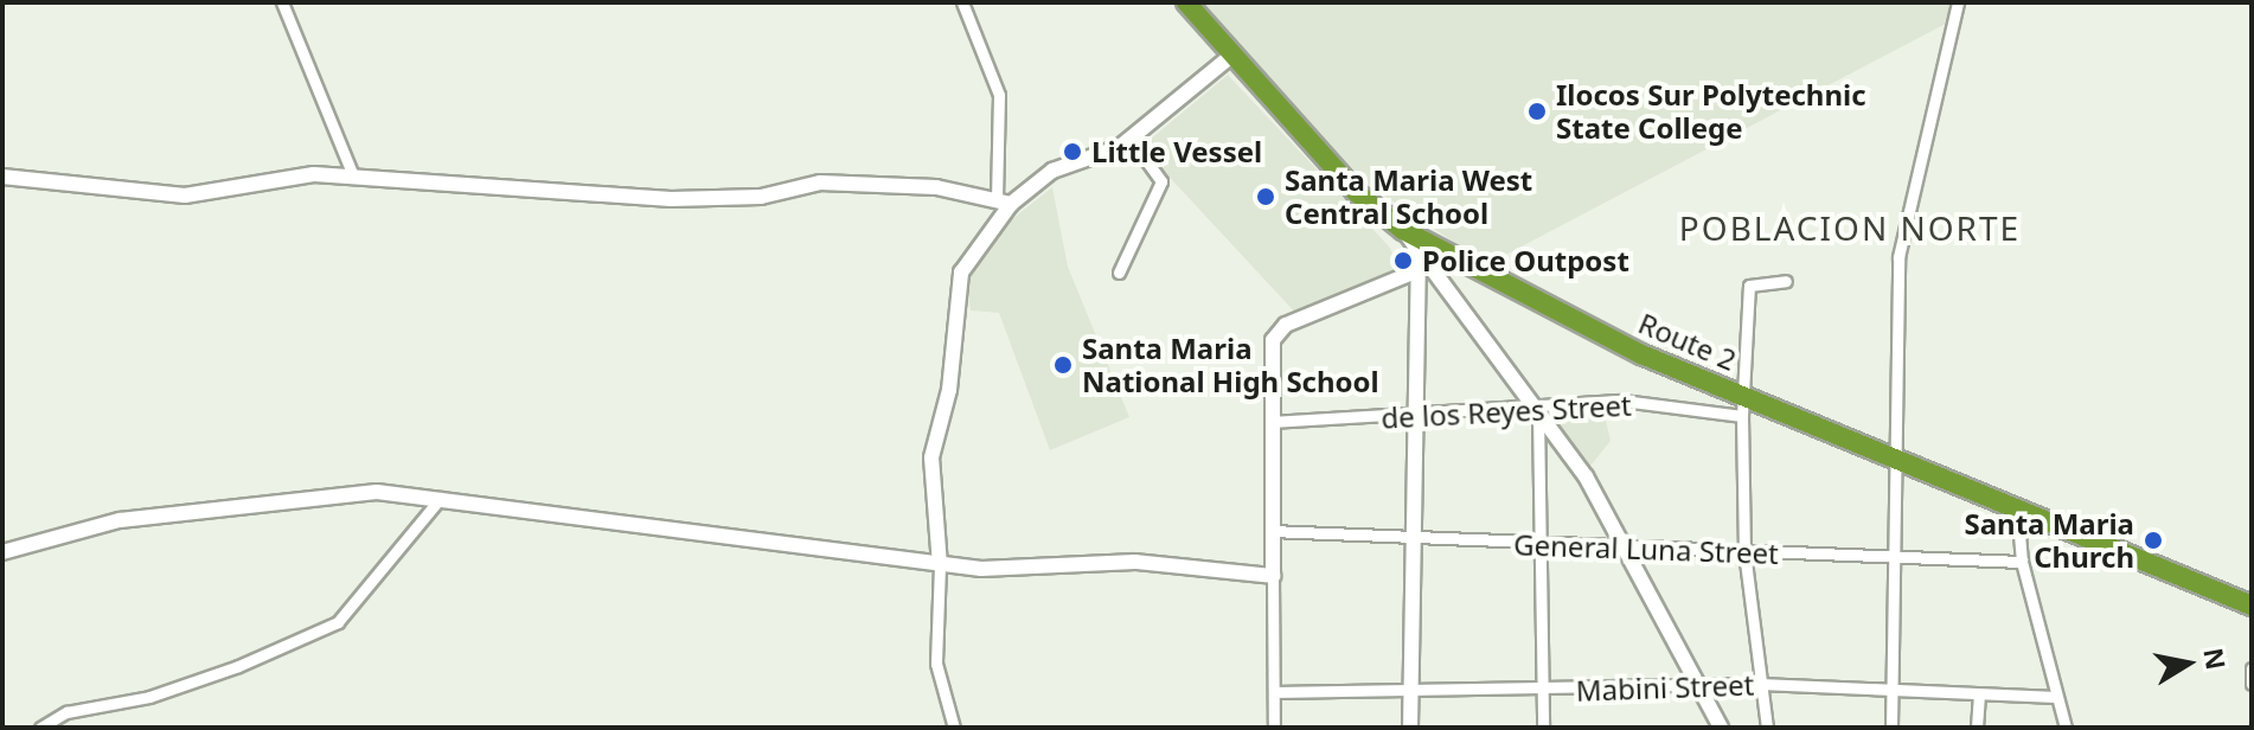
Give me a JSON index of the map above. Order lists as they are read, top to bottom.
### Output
{
  "streets": {
    "highway": ["Route 2"],
    "street": ["de los Reyes Street", "General Luna Street", "Mabini Street"]
  },
  "crossings": [
    ["Route 2", "de los Reyes Street"]
  ],
  "districts": ["POBLACION NORTE"],
  "places": [
    "Ilocos Sur Polytechnic State College",
    "Little Vessel",
    "Santa Maria West Central School",
    "Police Outpost",
    "Santa Maria National High School",
    "Santa Maria Church"
  ],
  "north": "right"
}
